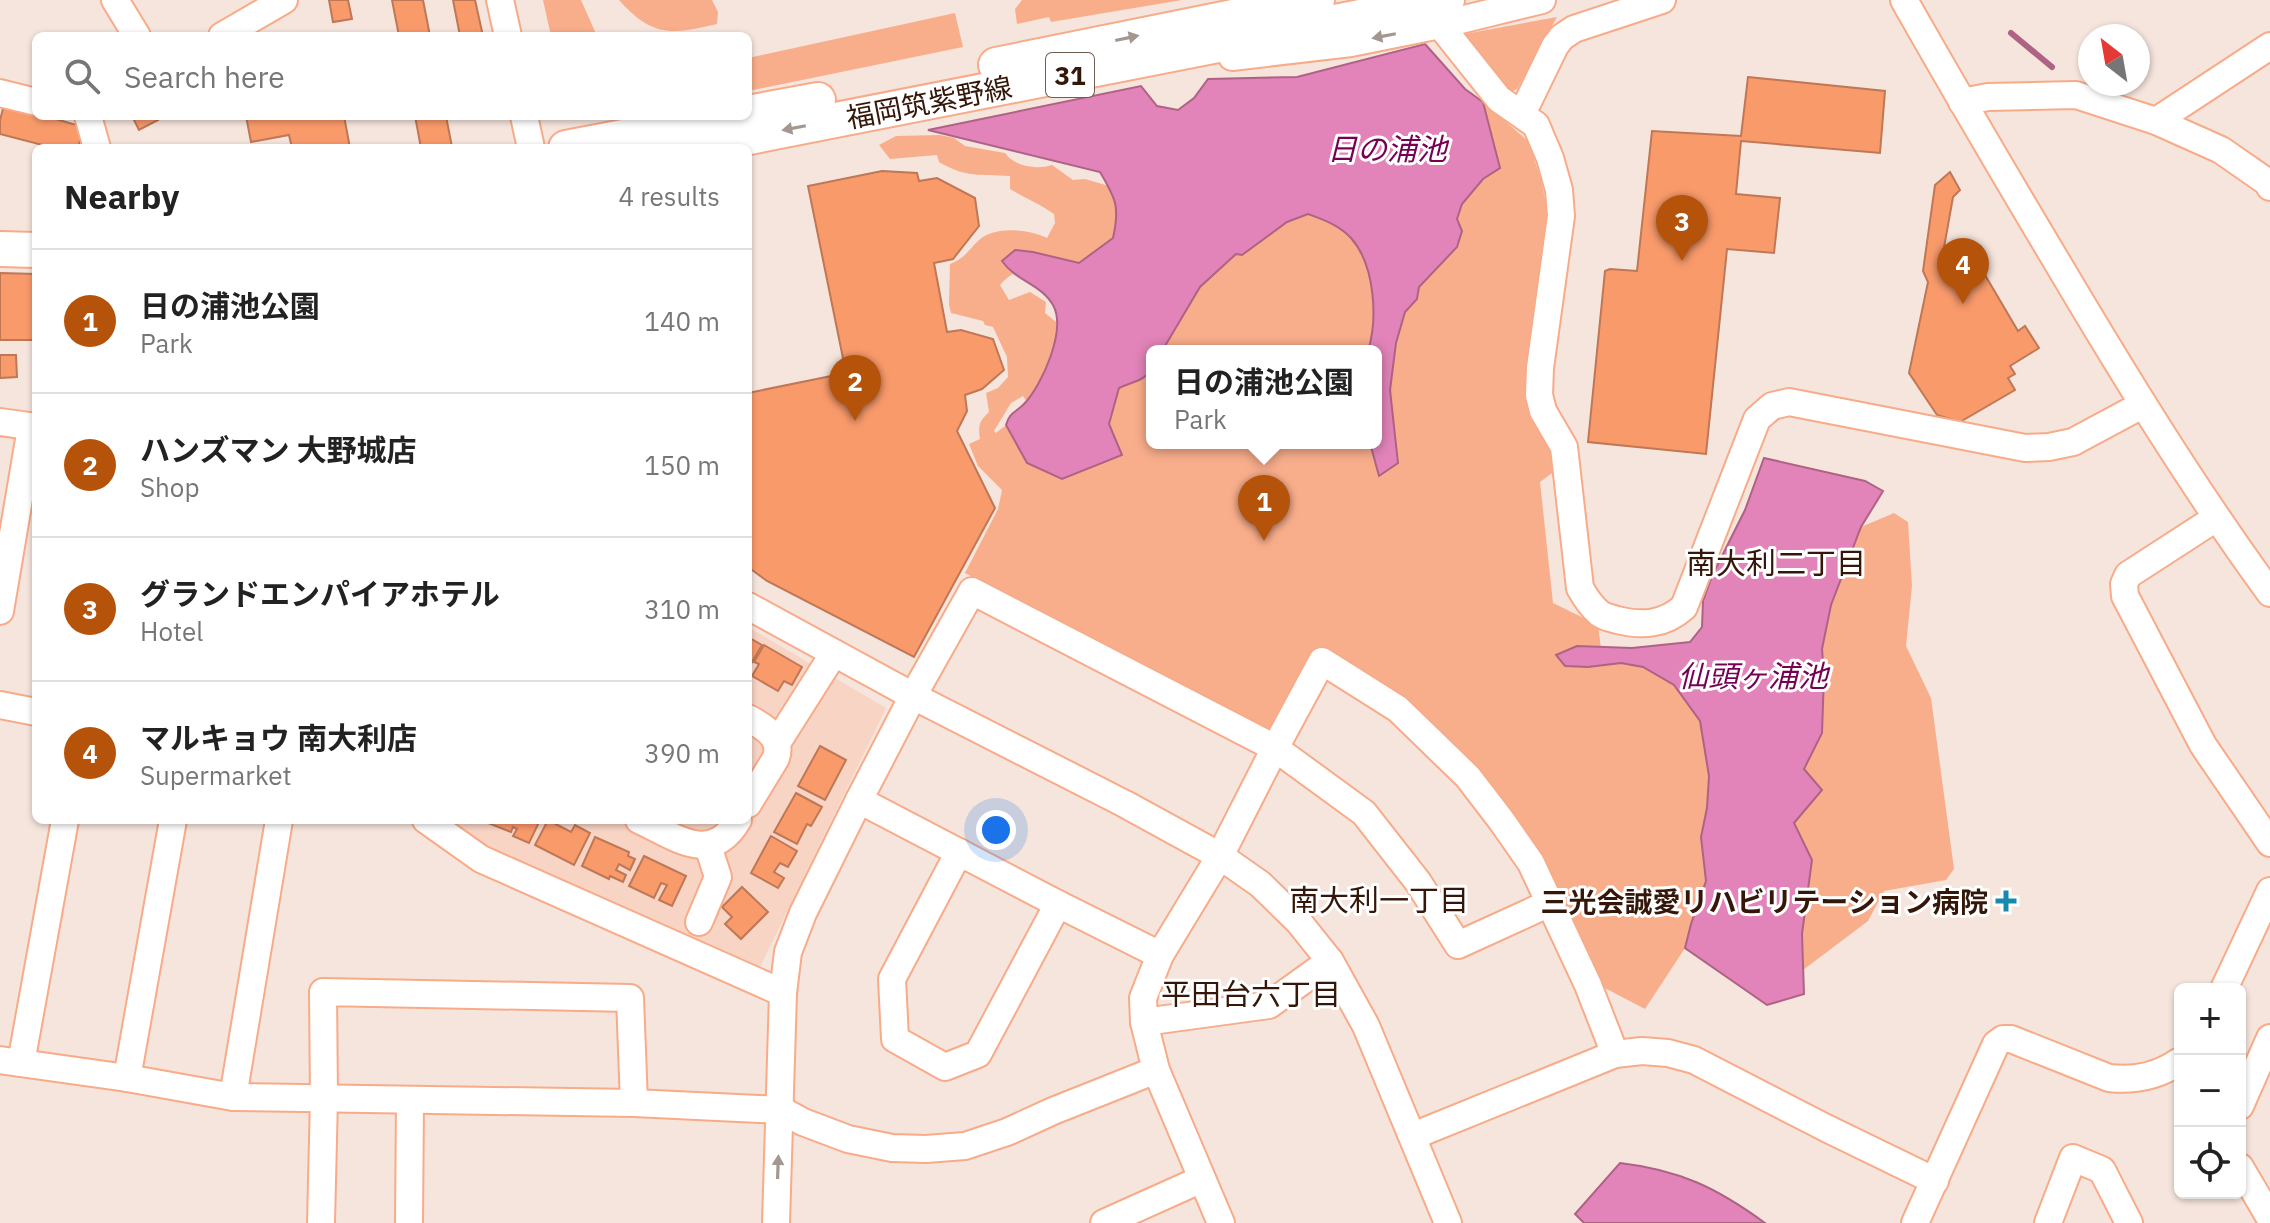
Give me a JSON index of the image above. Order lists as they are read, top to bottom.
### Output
{
  "streets": {
    "main road": ["31", "福岡筑紫野線"]
  },
  "districts": ["南大利二丁目", "南大利一丁目", "平田台六丁目"],
  "water": ["日の浦池", "仙頭ヶ浦池"],
  "places": {
    "health": ["三光会誠愛リハビリテーション病院"]
  },
  "north": "top left",
  "page": {
    "search": "Search here",
    "heading": ["Nearby", "4 results"],
    "pins": [
      "3",
      "4",
      "2",
      "1"
    ],
    "list": [
      {
        "mark": "1",
        "name": "日の浦池公園",
        "note": "Park",
        "value": "140 m"
      },
      {
        "mark": "2",
        "name": "ハンズマン 大野城店",
        "note": "Shop",
        "value": "150 m"
      },
      {
        "mark": "3",
        "name": "グランドエンパイアホテル",
        "note": "Hotel",
        "value": "310 m"
      },
      {
        "mark": "4",
        "name": "マルキョウ 南大利店",
        "note": "Supermarket",
        "value": "390 m"
      }
    ],
    "popup": ["日の浦池公園", "Park"],
    "map_buttons": ["+", "−"]
  }
}
